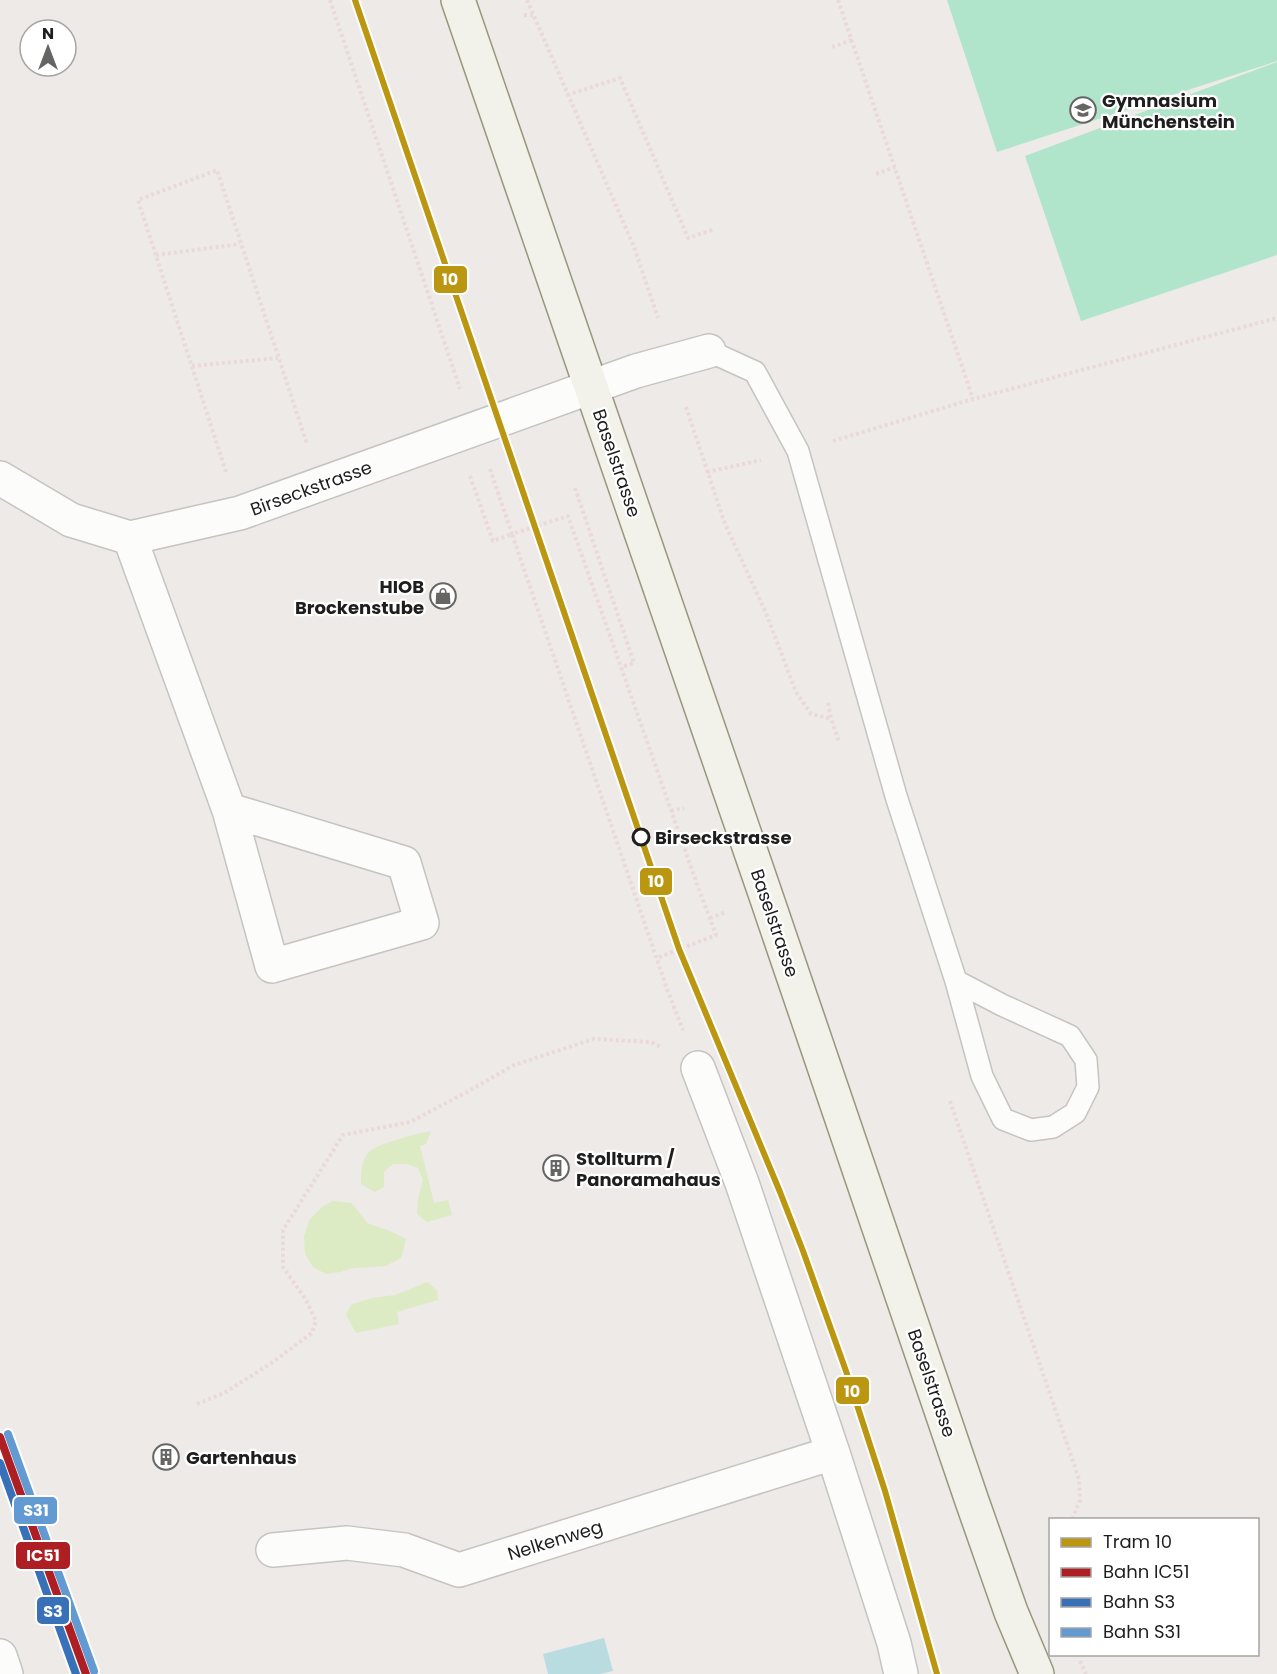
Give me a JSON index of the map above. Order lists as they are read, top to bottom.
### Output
{
  "streets": {
    "main road": ["Baselstrasse"],
    "street": ["Birseckstrasse", "Nelkenweg"]
  },
  "crossings": [
    ["Baselstrasse", "Birseckstrasse"]
  ],
  "places": {
    "school or university": ["Gymnasium Münchenstein"],
    "shop": ["HIOB Brockenstube"],
    "other": ["Birseckstrasse"],
    "building": ["Stollturm / Panoramahaus", "Gartenhaus"]
  },
  "lines": [
    "tram line 10",
    "rail line S31",
    "rail line IC51",
    "rail line S3"
  ],
  "legend": [
    "Tram 10",
    "Bahn IC51",
    "Bahn S3",
    "Bahn S31"
  ],
  "north": "top"
}
